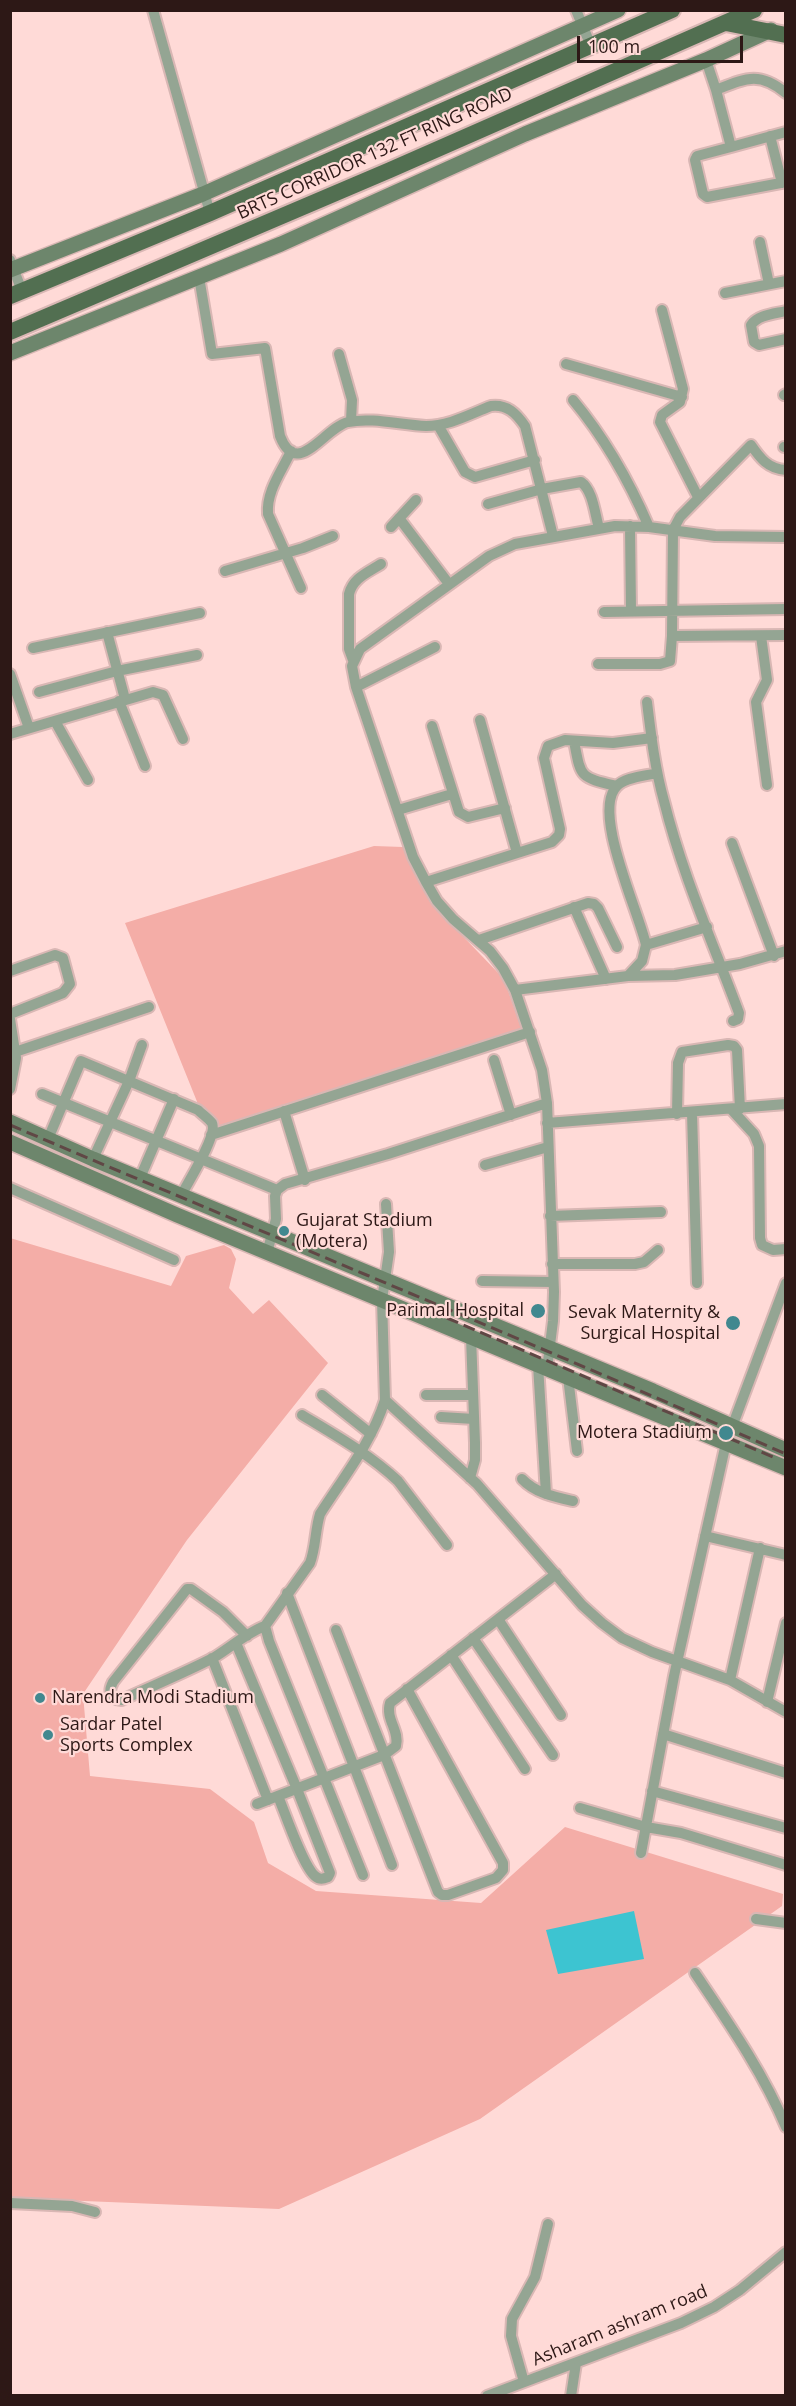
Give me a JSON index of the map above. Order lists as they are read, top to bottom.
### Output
{
  "streets": {
    "main road": ["BRTS CORRIDOR 132 FT RING ROAD"],
    "street": ["Asharam ashram road"]
  },
  "places": [
    "Gujarat Stadium (Motera)",
    "Parimal Hospital",
    "Sevak Maternity & Surgical Hospital",
    "Motera Stadium",
    "Narendra Modi Stadium",
    "Sardar Patel Sports Complex"
  ],
  "scale_bar": "100 m"
}
